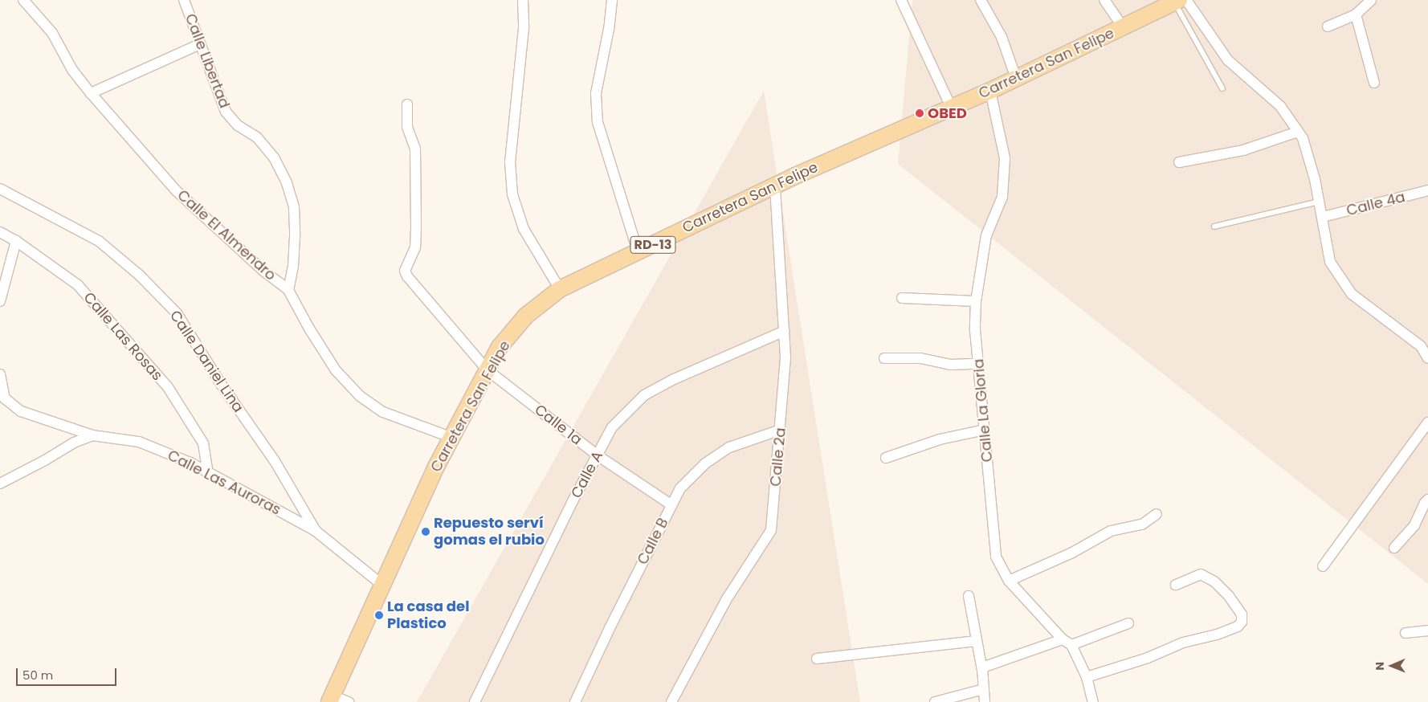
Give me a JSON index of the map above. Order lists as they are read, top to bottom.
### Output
{
  "streets": {
    "main road": ["Carretera San Felipe", "RD-13"],
    "street": [
      "Calle Libertad",
      "Calle 4a",
      "Calle El Almendro",
      "Calle Las Rosas",
      "Calle Daniel Lina",
      "Calle La Gloria",
      "Calle 1a",
      "Calle 2a",
      "Calle A",
      "Calle Las Auroras",
      "Calle B"
    ]
  },
  "crossings": [
    ["Calle Libertad", "Calle El Almendro"],
    ["Carretera San Felipe", "Calle El Almendro"],
    ["Carretera San Felipe", "Calle La Gloria"],
    ["Carretera San Felipe", "Calle 1a"],
    ["Carretera San Felipe", "Calle 2a"],
    ["Carretera San Felipe", "Calle Las Auroras"],
    ["Calle Las Rosas", "Calle Las Auroras"],
    ["Calle Daniel Lina", "Calle Las Auroras"],
    ["Calle 1a", "Calle A"],
    ["Calle 1a", "Calle B"],
    ["Calle 2a", "Calle A"],
    ["Calle 2a", "Calle B"]
  ],
  "places": ["OBED", "Repuesto serví gomas el rubio", "La casa del Plastico"],
  "scale_bar": "50 m",
  "north": "left"
}
